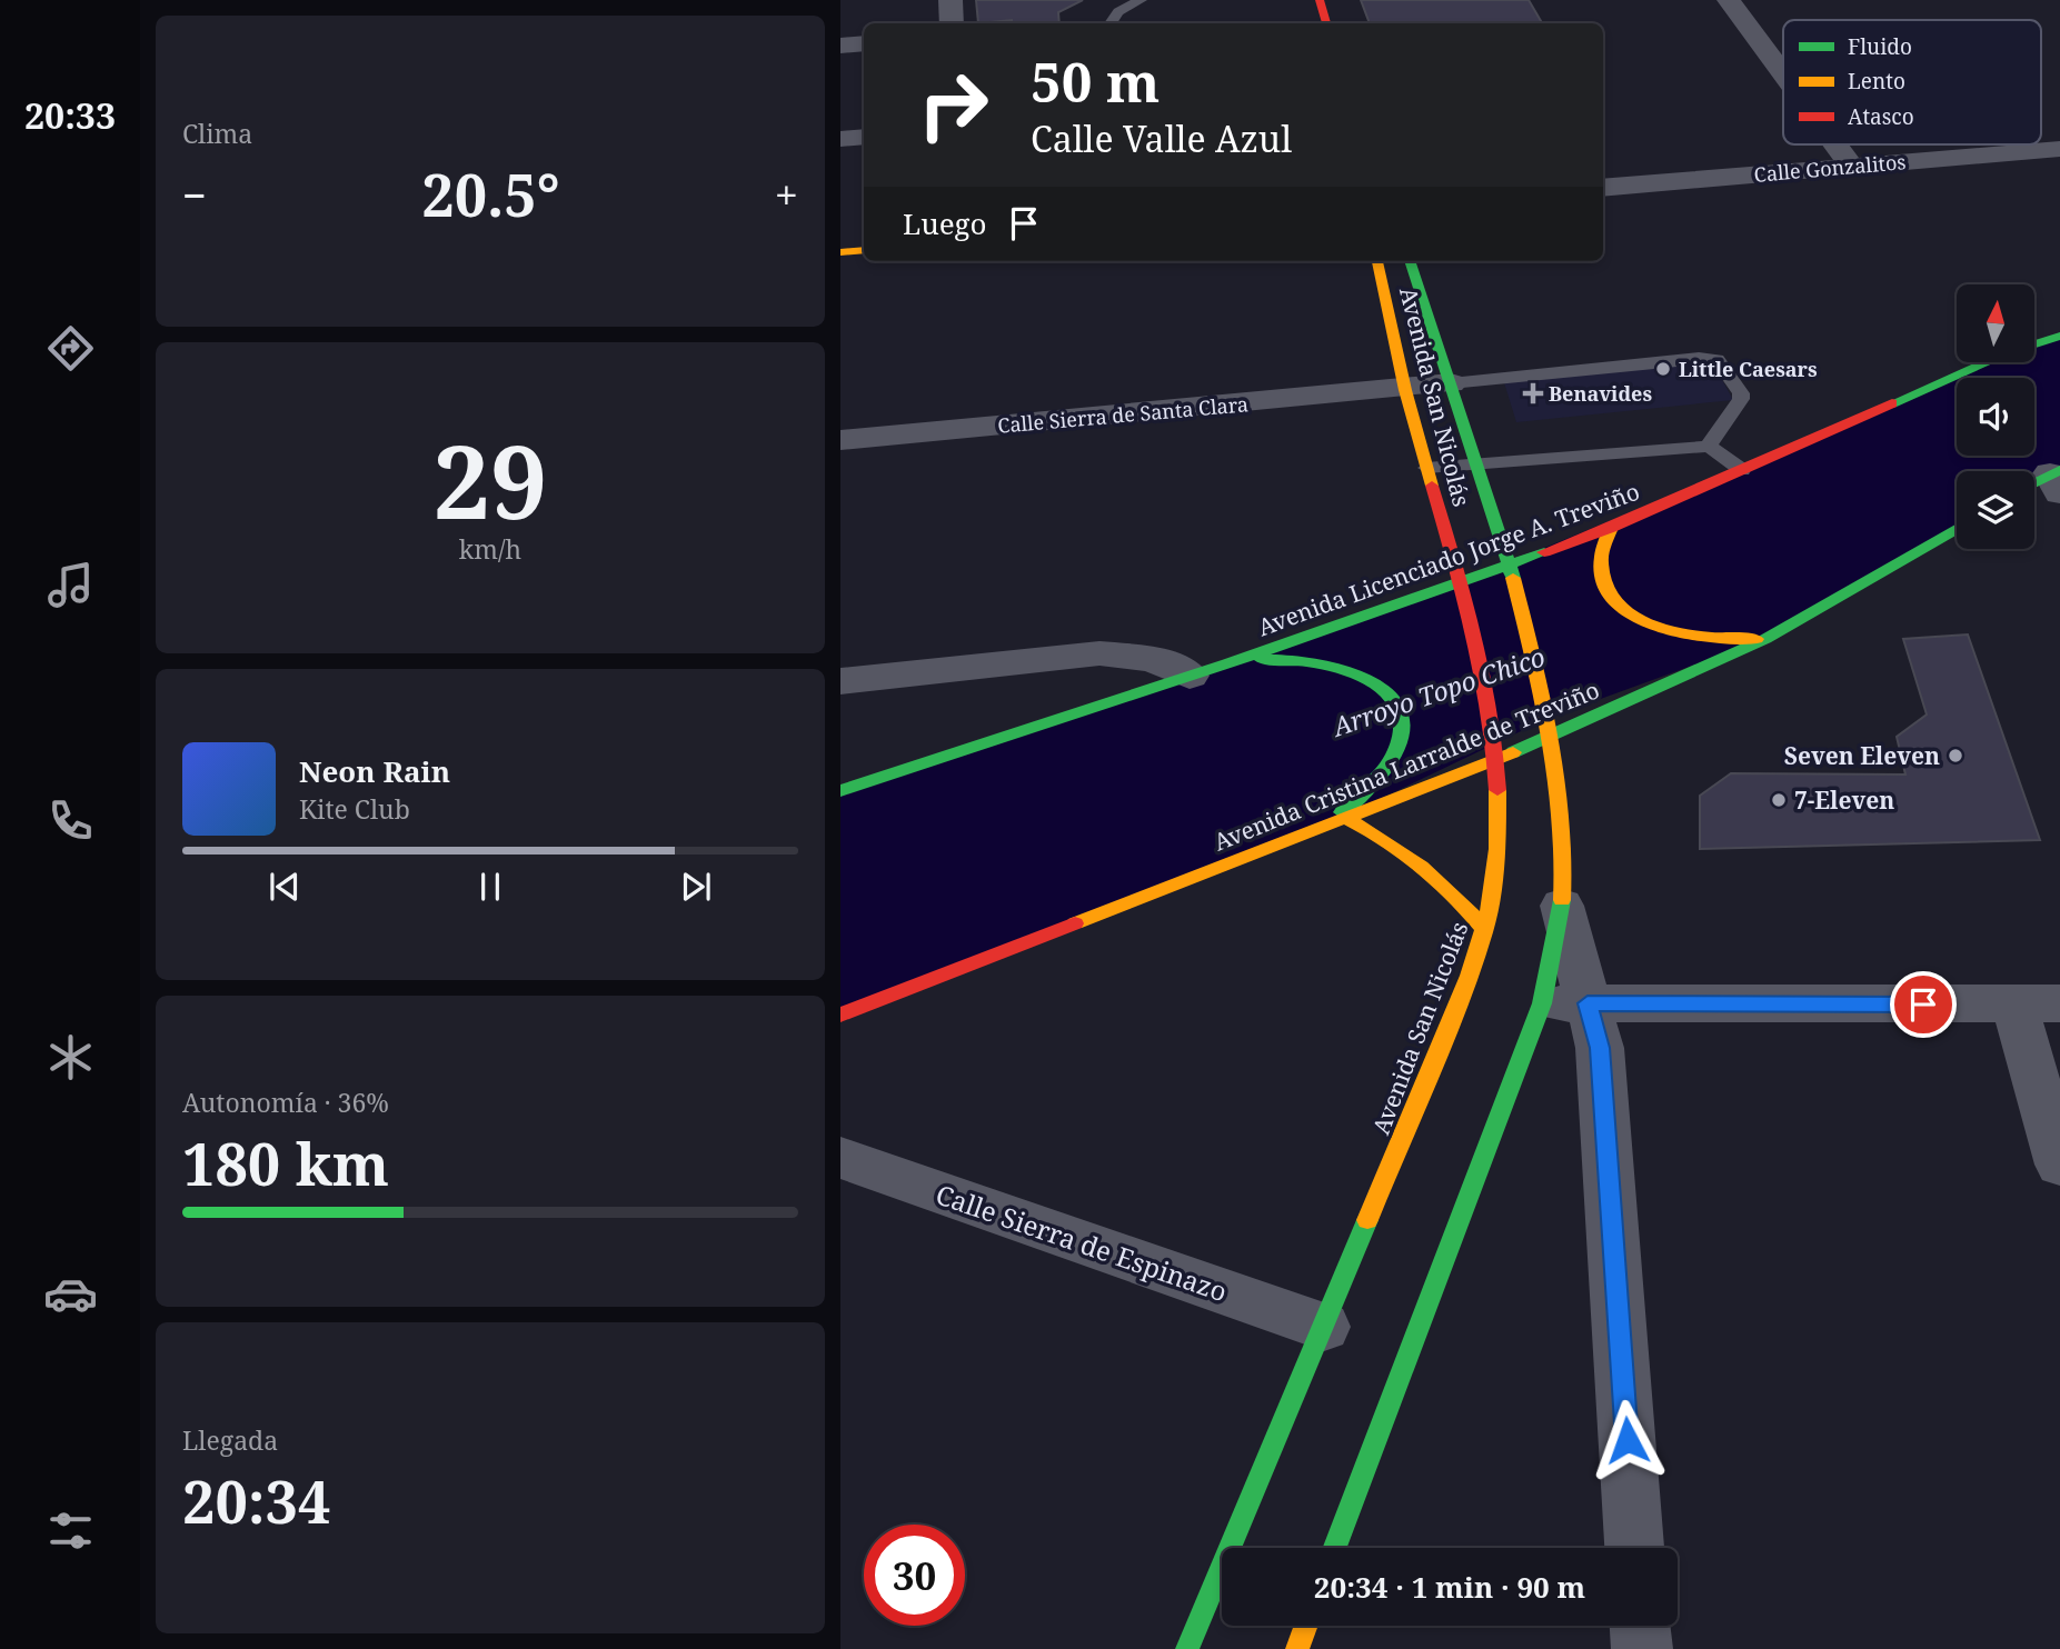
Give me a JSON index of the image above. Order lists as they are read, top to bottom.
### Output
{
  "streets": {
    "main road": ["Avenida San Nicolás", "Avenida Licenciado Jorge A. Treviño", "Avenida Cristina Larralde de Treviño"],
    "street": ["Calle Gonzalitos", "Calle Sierra de Santa Clara", "Calle Sierra de Espinazo"]
  },
  "crossings": [
    ["Avenida San Nicolás", "Calle Sierra de Santa Clara"],
    ["Avenida San Nicolás", "Avenida Licenciado Jorge A. Treviño"],
    ["Avenida San Nicolás", "Avenida Cristina Larralde de Treviño"],
    ["Avenida San Nicolás", "Calle Sierra de Espinazo"]
  ],
  "water": ["Arroyo Topo Chico"],
  "places": {
    "other": ["Little Caesars", "Seven Eleven", "7-Eleven"],
    "health": ["Benavides"]
  },
  "legend": ["Fluido", "Lento", "Atasco"],
  "north": "top",
  "page": {
    "tabs": "20:33",
    "tile": [
      "Clima",
      ["29", "km/h"],
      ["Autonomía · 36%", "180 km"],
      ["Llegada", "20:34"]
    ],
    "turn": ["50 m", "Calle Valle Azul"],
    "heat": ["−", "20.5°", "+"],
    "then": "Luego",
    "song": ["Neon Rain", "Kite Club"],
    "limit": "30",
    "trip": "20:34 · 1 min · 90 m"
  }
}
